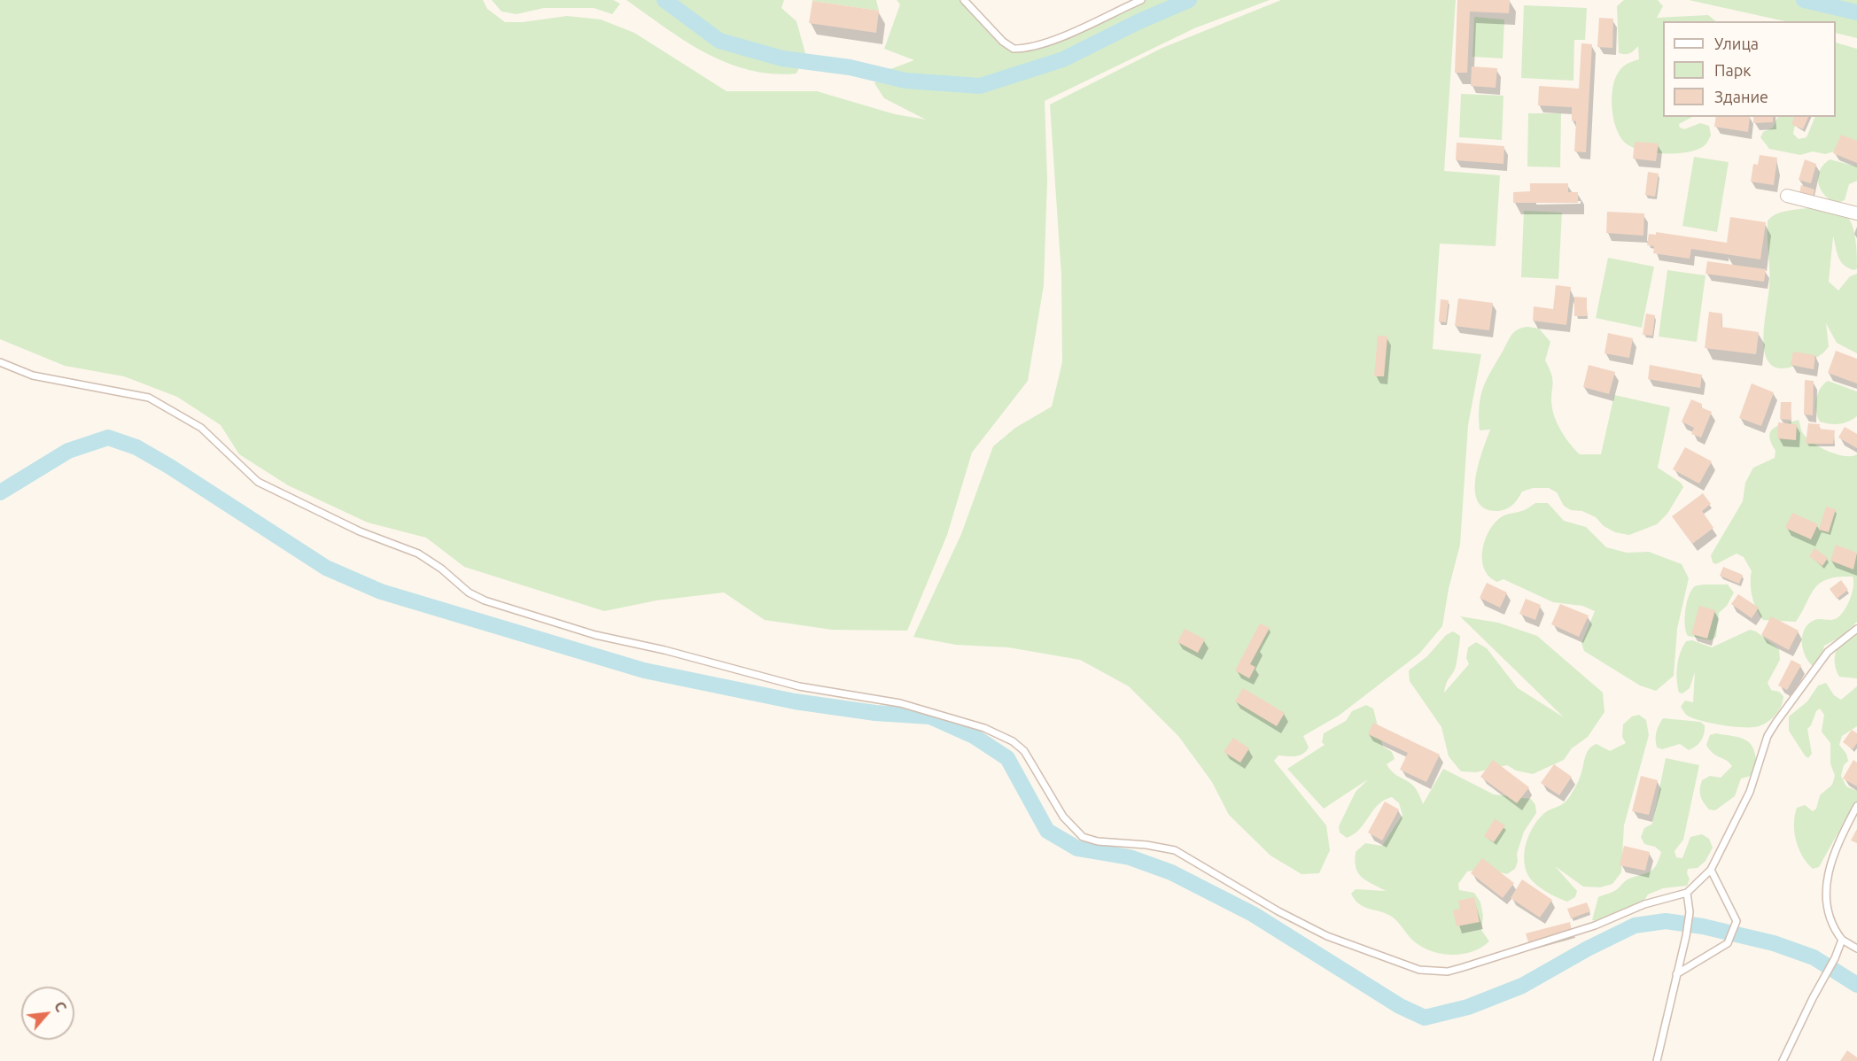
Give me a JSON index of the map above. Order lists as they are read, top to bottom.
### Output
{
  "legend": ["Улица", "Парк", "Здание"],
  "north": "top right"
}
